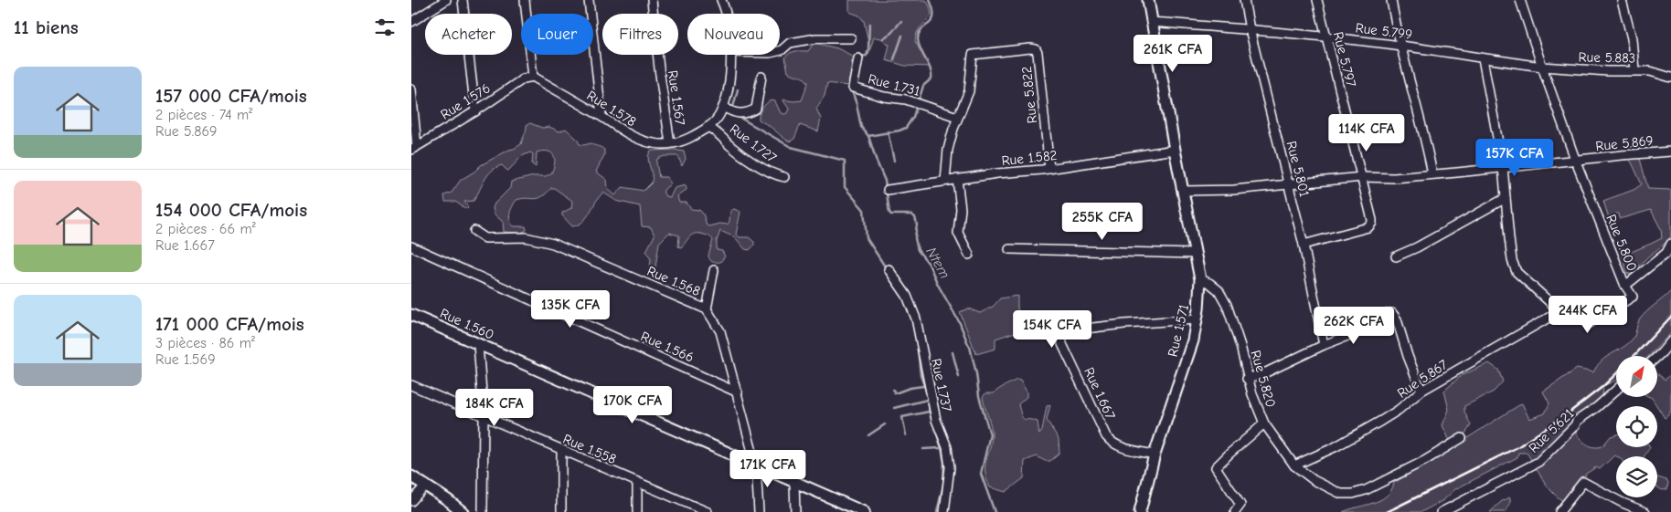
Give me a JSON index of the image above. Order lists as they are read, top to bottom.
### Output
{
  "streets": {
    "main road": ["Rue 1.560", "Rue 1.571"],
    "street": [
      "Rue 5.799",
      "Rue 5.883",
      "Rue 5.797",
      "Rue 1.731",
      "Rue 5.822",
      "Rue 1.567",
      "Rue 1.576",
      "Rue 1.578",
      "Rue 1.727",
      "Rue 5.869",
      "Rue 1.582",
      "Rue 5.801",
      "Rue 5.800",
      "Rue 1.568",
      "Rue 1.566",
      "Rue 5.820",
      "Rue 5.867",
      "Rue 1.737",
      "Rue 1.667",
      "Rue 5.621",
      "Rue 1.558"
    ]
  },
  "crossings": [
    ["Rue 5.799", "Rue 5.883"],
    ["Rue 5.799", "Rue 5.797"],
    ["Rue 5.799", "Rue 5.801"],
    ["Rue 5.799", "Rue 5.800"],
    ["Rue 5.799", "Rue 1.571"],
    ["Rue 5.883", "Rue 5.800"],
    ["Rue 5.797", "Rue 5.869"],
    ["Rue 5.797", "Rue 5.801"],
    ["Rue 1.731", "Rue 5.822"],
    ["Rue 5.822", "Rue 1.582"],
    ["Rue 1.567", "Rue 1.578"],
    ["Rue 1.576", "Rue 1.578"],
    ["Rue 1.578", "Rue 1.727"],
    ["Rue 5.869", "Rue 5.800"],
    ["Rue 1.582", "Rue 1.571"],
    ["Rue 5.800", "Rue 5.867"],
    ["Rue 1.568", "Rue 1.560"],
    ["Rue 1.568", "Rue 1.566"],
    ["Rue 1.571", "Rue 5.820"],
    ["Rue 1.571", "Rue 1.667"],
    ["Rue 5.820", "Rue 5.867"]
  ],
  "water": ["Ntem"],
  "north": "top right",
  "page": {
    "heading": "11 biens",
    "chip": [
      "Acheter",
      "Louer",
      "Filtres",
      "Nouveau"
    ],
    "price": [
      "261K CFA",
      "114K CFA",
      "157K CFA",
      "255K CFA",
      "135K CFA",
      "244K CFA",
      "262K CFA",
      "154K CFA",
      "170K CFA",
      "184K CFA",
      "171K CFA"
    ],
    "list": [
      {
        "name": "157 000 CFA/mois",
        "note": "2 pièces · 74 m² · Rue 5.869"
      },
      {
        "name": "154 000 CFA/mois",
        "note": "2 pièces · 66 m² · Rue 1.667"
      },
      {
        "name": "171 000 CFA/mois",
        "note": "3 pièces · 86 m² · Rue 1.569"
      }
    ]
  }
}
